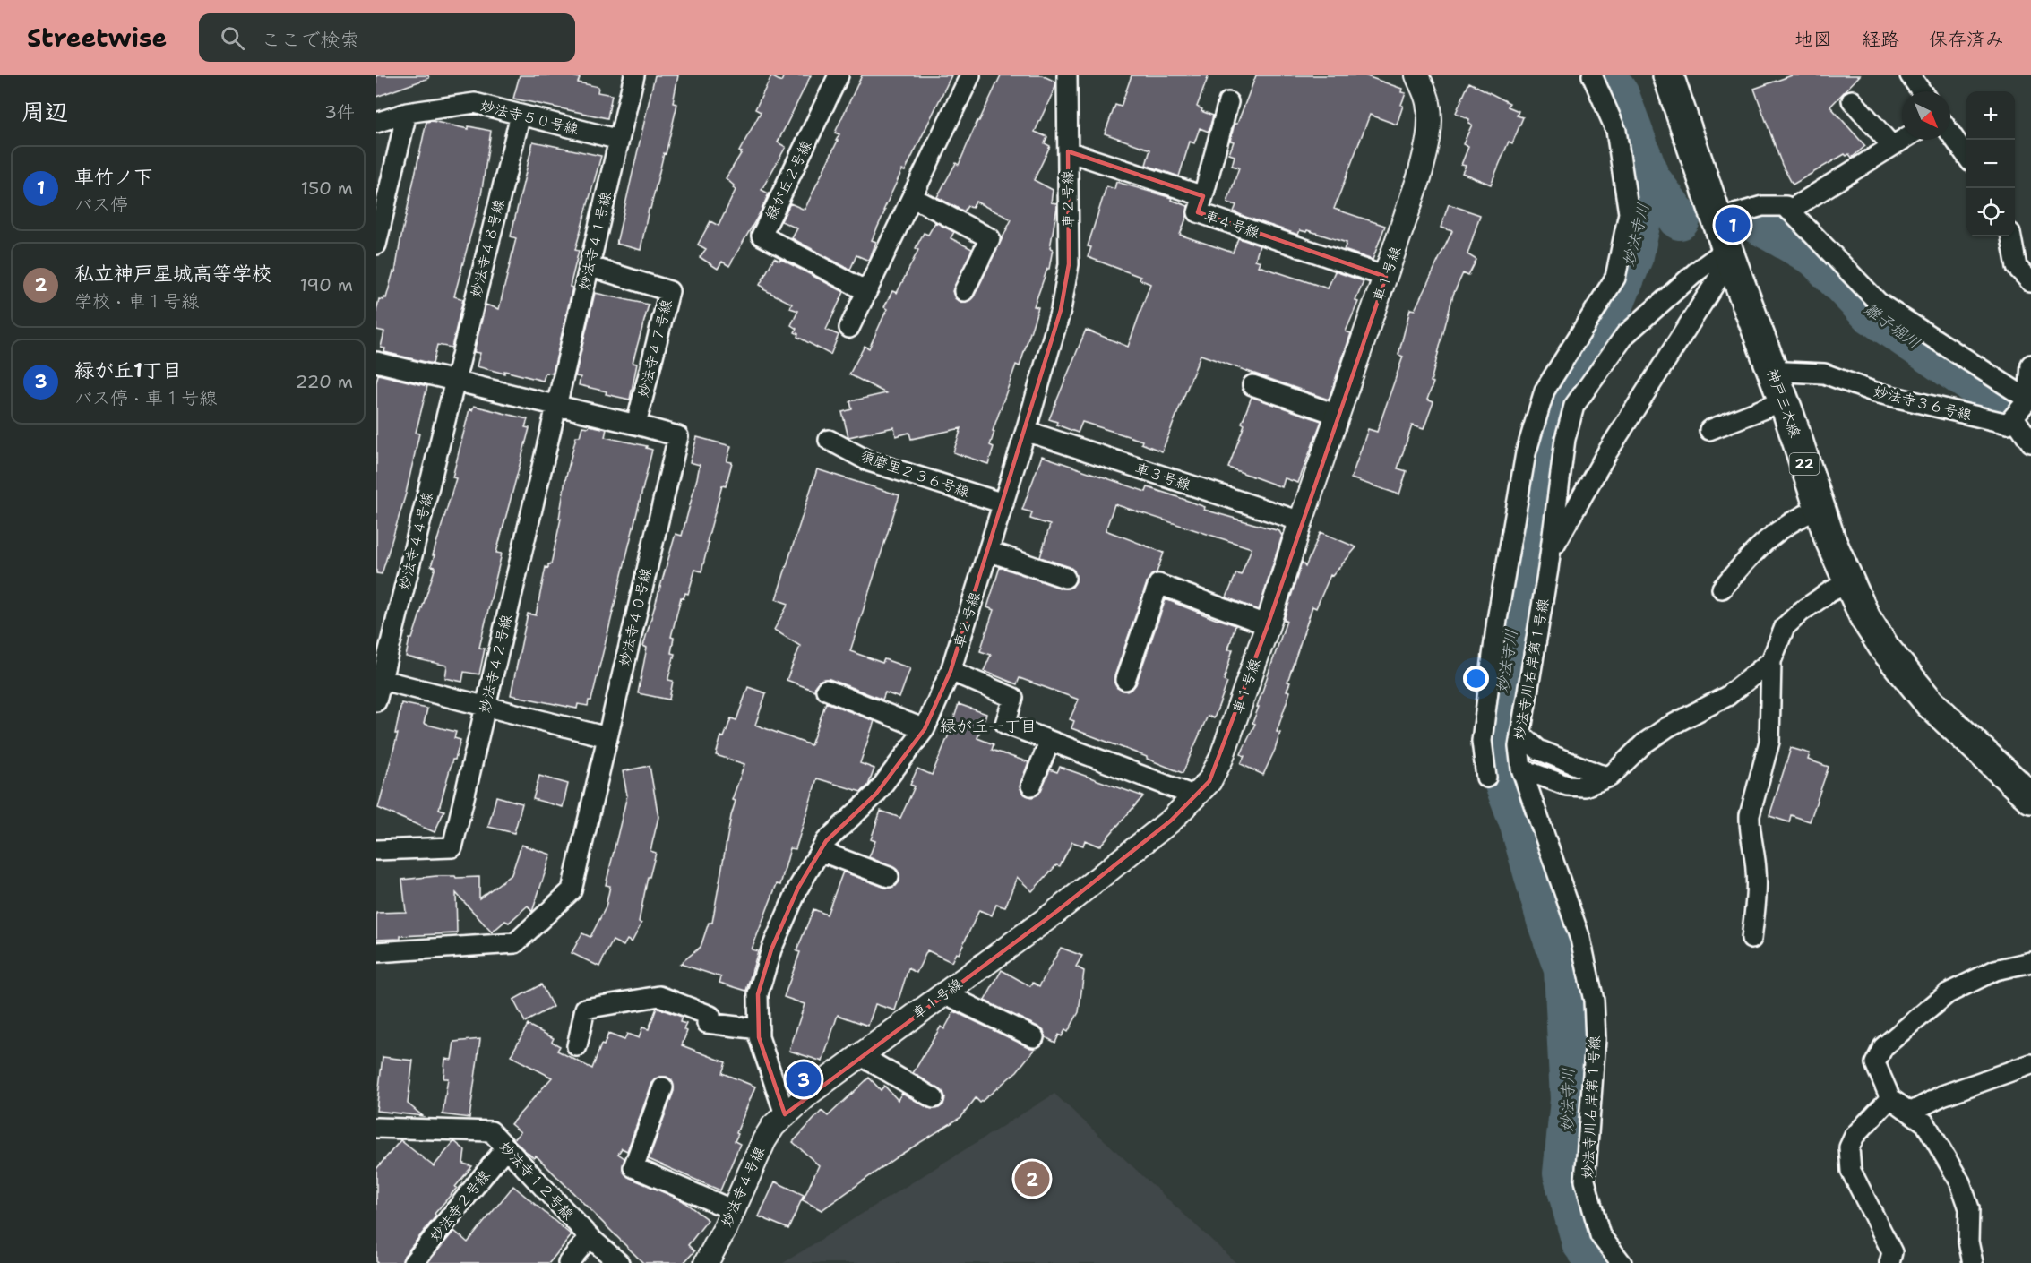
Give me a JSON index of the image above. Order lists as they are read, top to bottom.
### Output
{
  "streets": {
    "main road": ["神戸三木線", "22"],
    "street": [
      "妙法寺５０号線",
      "緑が丘２号線",
      "車２号線",
      "車４号線",
      "妙法寺４１号線",
      "妙法寺４８号線",
      "車１号線",
      "妙法寺４７号線",
      "妙法寺３６号線",
      "須磨里２３６号線",
      "車３号線",
      "妙法寺４４号線",
      "妙法寺４０号線",
      "妙法寺４２号線",
      "妙法寺川右岸第１号線",
      "妙法寺１２号線",
      "妙法寺４号線",
      "妙法寺２号線"
    ]
  },
  "crossings": [
    ["妙法寺５０号線", "妙法寺４１号線"],
    ["妙法寺５０号線", "妙法寺４８号線"],
    ["車２号線", "車４号線"],
    ["車２号線", "車１号線"],
    ["車２号線", "須磨里２３６号線"],
    ["車２号線", "車３号線"],
    ["車２号線", "妙法寺４号線"],
    ["車４号線", "車１号線"],
    ["妙法寺４１号線", "妙法寺４７号線"],
    ["妙法寺４１号線", "妙法寺４０号線"],
    ["妙法寺４１号線", "妙法寺４２号線"],
    ["妙法寺４８号線", "妙法寺４４号線"],
    ["妙法寺４８号線", "妙法寺４０号線"],
    ["車１号線", "車３号線"],
    ["車１号線", "妙法寺４号線"],
    ["妙法寺４７号線", "妙法寺４０号線"],
    ["神戸三木線", "妙法寺３６号線"],
    ["神戸三木線", "妙法寺川右岸第１号線"],
    ["妙法寺４４号線", "妙法寺４０号線"],
    ["妙法寺４０号線", "妙法寺４２号線"],
    ["妙法寺１２号線", "妙法寺２号線"]
  ],
  "districts": ["緑が丘一丁目"],
  "water": ["妙法寺川", "雛子堀川"],
  "north": "bottom right",
  "page": {
    "header": "Streetwise",
    "search": "ここで検索",
    "nav": ["地図", "経路", "保存済み"],
    "heading": ["周辺", "3件"],
    "map_buttons": ["+", "−"],
    "list": [
      {
        "mark": "1",
        "name": "車竹ノ下",
        "note": "バス停",
        "value": "150 m"
      },
      {
        "mark": "2",
        "name": "私立神戸星城高等学校",
        "note": "学校 · 車１号線",
        "value": "190 m"
      },
      {
        "mark": "3",
        "name": "緑が丘1丁目",
        "note": "バス停 · 車１号線",
        "value": "220 m"
      }
    ],
    "pins": ["1", "3", "2"]
  }
}
